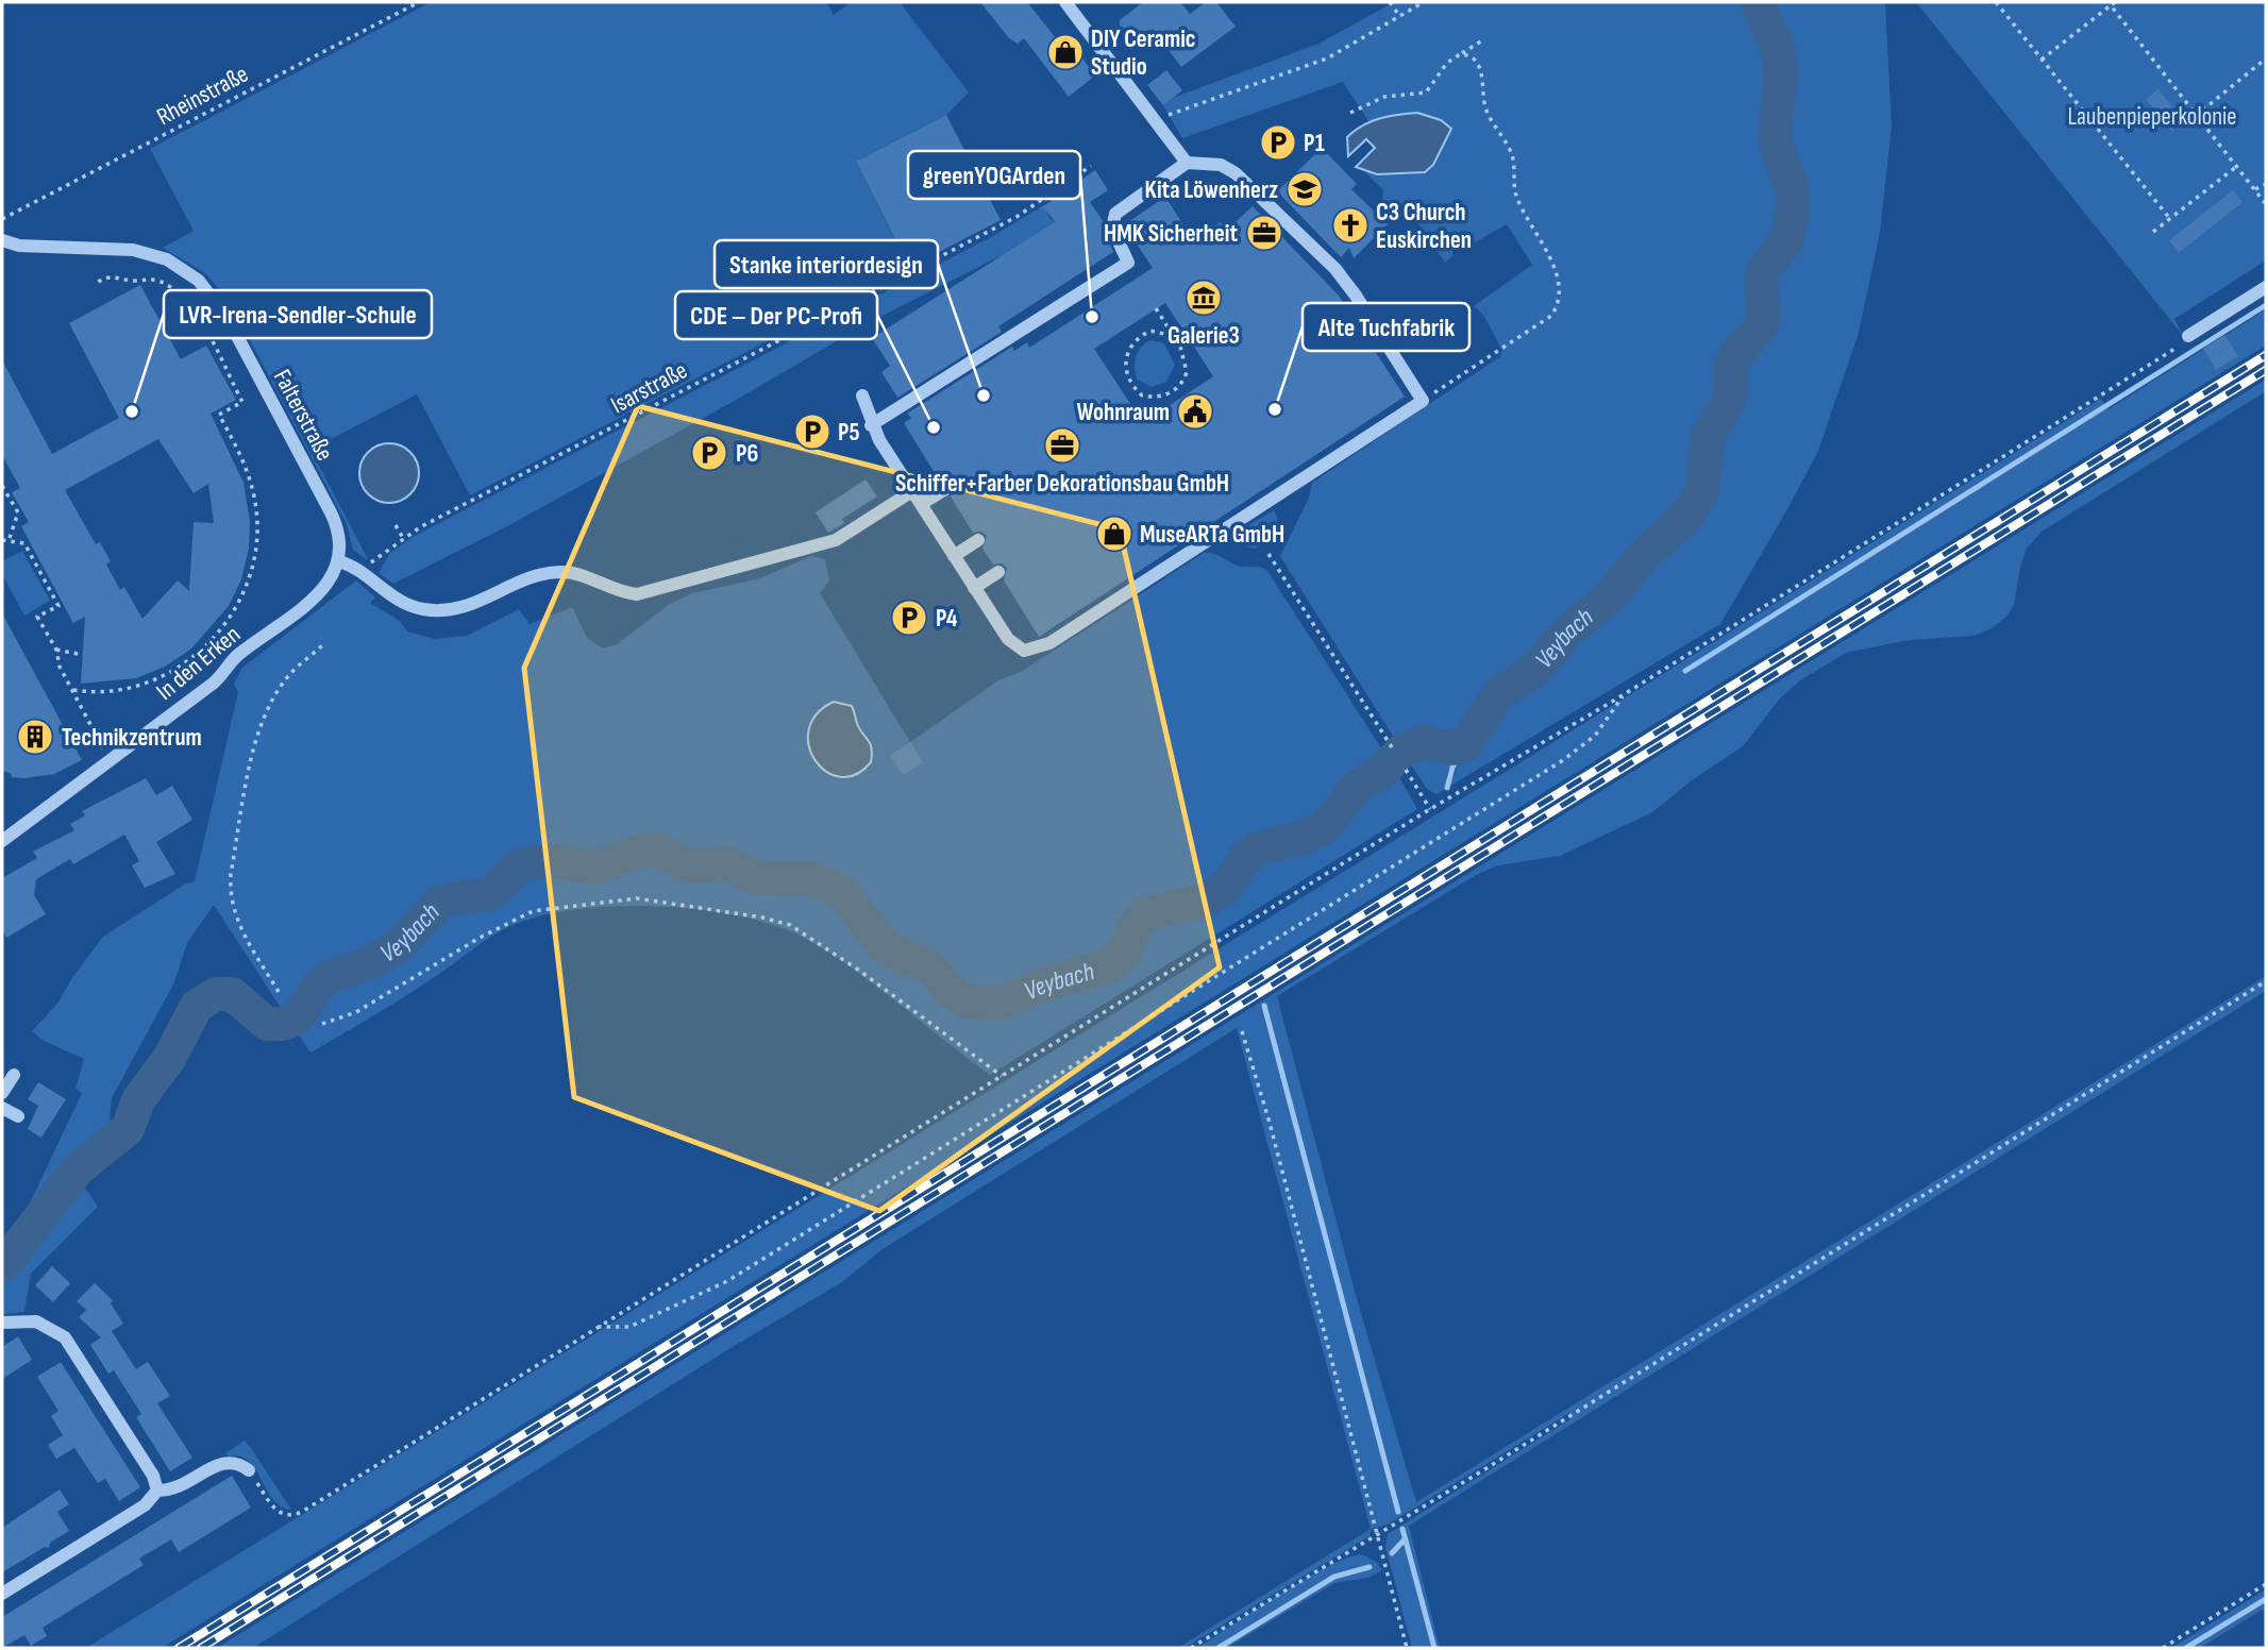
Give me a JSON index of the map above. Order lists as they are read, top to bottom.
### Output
{
  "streets": {
    "street": ["Falterstraße", "In den Erken"],
    "path": ["Rheinstraße", "Isarstraße"]
  },
  "crossings": [
    ["Isarstraße", "Falterstraße"],
    ["Isarstraße", "In den Erken"],
    ["Falterstraße", "In den Erken"]
  ],
  "water": ["Veybach"],
  "parks": ["Laubenpieperkolonie"],
  "places": {
    "shop": ["DIY Ceramic Studio", "MuseARTa GmbH"],
    "parking": [
      "P1",
      "P5",
      "P6",
      "P4"
    ],
    "school or university": ["Kita Löwenherz"],
    "church": ["C3 Church Euskirchen"],
    "office": ["HMK Sicherheit", "Schiffer+Farber Dekorationsbau GmbH"],
    "museum": ["Galerie3"],
    "other": [
      "greenYOGArden",
      "Stanke interiordesign",
      "Alte Tuchfabrik",
      "LVR-Irena-Sendler-Schule",
      "CDE – Der PC-Profi"
    ],
    "public building": ["Wohnraum"],
    "building": ["Technikzentrum"]
  }
}
